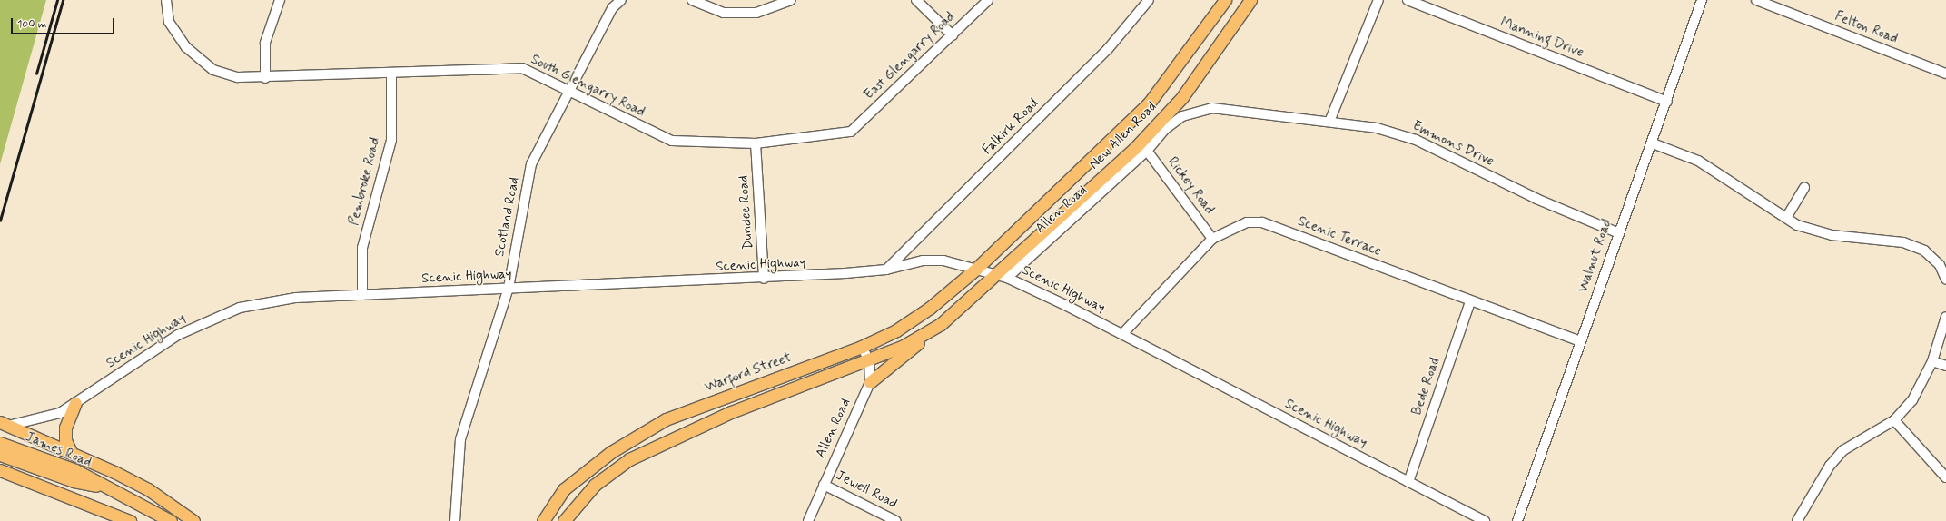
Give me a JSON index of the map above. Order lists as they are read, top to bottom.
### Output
{
  "streets": {
    "main road": ["New Allen Road", "Warford Street", "James Road"],
    "street": [
      "Felton Road",
      "Manning Drive",
      "East Glengarry Road",
      "South Glengarry Road",
      "Falkirk Road",
      "Emmons Drive",
      "Pembroke Road",
      "Rickey Road",
      "Allen Road",
      "Dundee Road",
      "Scotland Road",
      "Scenic Terrace",
      "Walnut Road",
      "Scenic Highway",
      "Bede Road",
      "Jewell Road"
    ]
  },
  "crossings": [
    ["Manning Drive", "Walnut Road"],
    ["East Glengarry Road", "South Glengarry Road"],
    ["South Glengarry Road", "Pembroke Road"],
    ["South Glengarry Road", "Dundee Road"],
    ["South Glengarry Road", "Scotland Road"],
    ["Falkirk Road", "Scenic Highway"],
    ["New Allen Road", "Allen Road"],
    ["New Allen Road", "Scenic Highway"],
    ["New Allen Road", "Warford Street"],
    ["Emmons Drive", "Allen Road"],
    ["Emmons Drive", "Walnut Road"],
    ["Pembroke Road", "Scenic Highway"],
    ["Rickey Road", "Allen Road"],
    ["Rickey Road", "Scenic Terrace"],
    ["Allen Road", "Scenic Highway"],
    ["Allen Road", "Warford Street"],
    ["Allen Road", "Jewell Road"],
    ["Dundee Road", "Scenic Highway"],
    ["Scotland Road", "Scenic Highway"],
    ["Scenic Terrace", "Walnut Road"],
    ["Scenic Terrace", "Scenic Highway"],
    ["Scenic Terrace", "Bede Road"],
    ["Scenic Highway", "Warford Street"],
    ["Scenic Highway", "Bede Road"]
  ],
  "scale_bar": "100 m"
}
